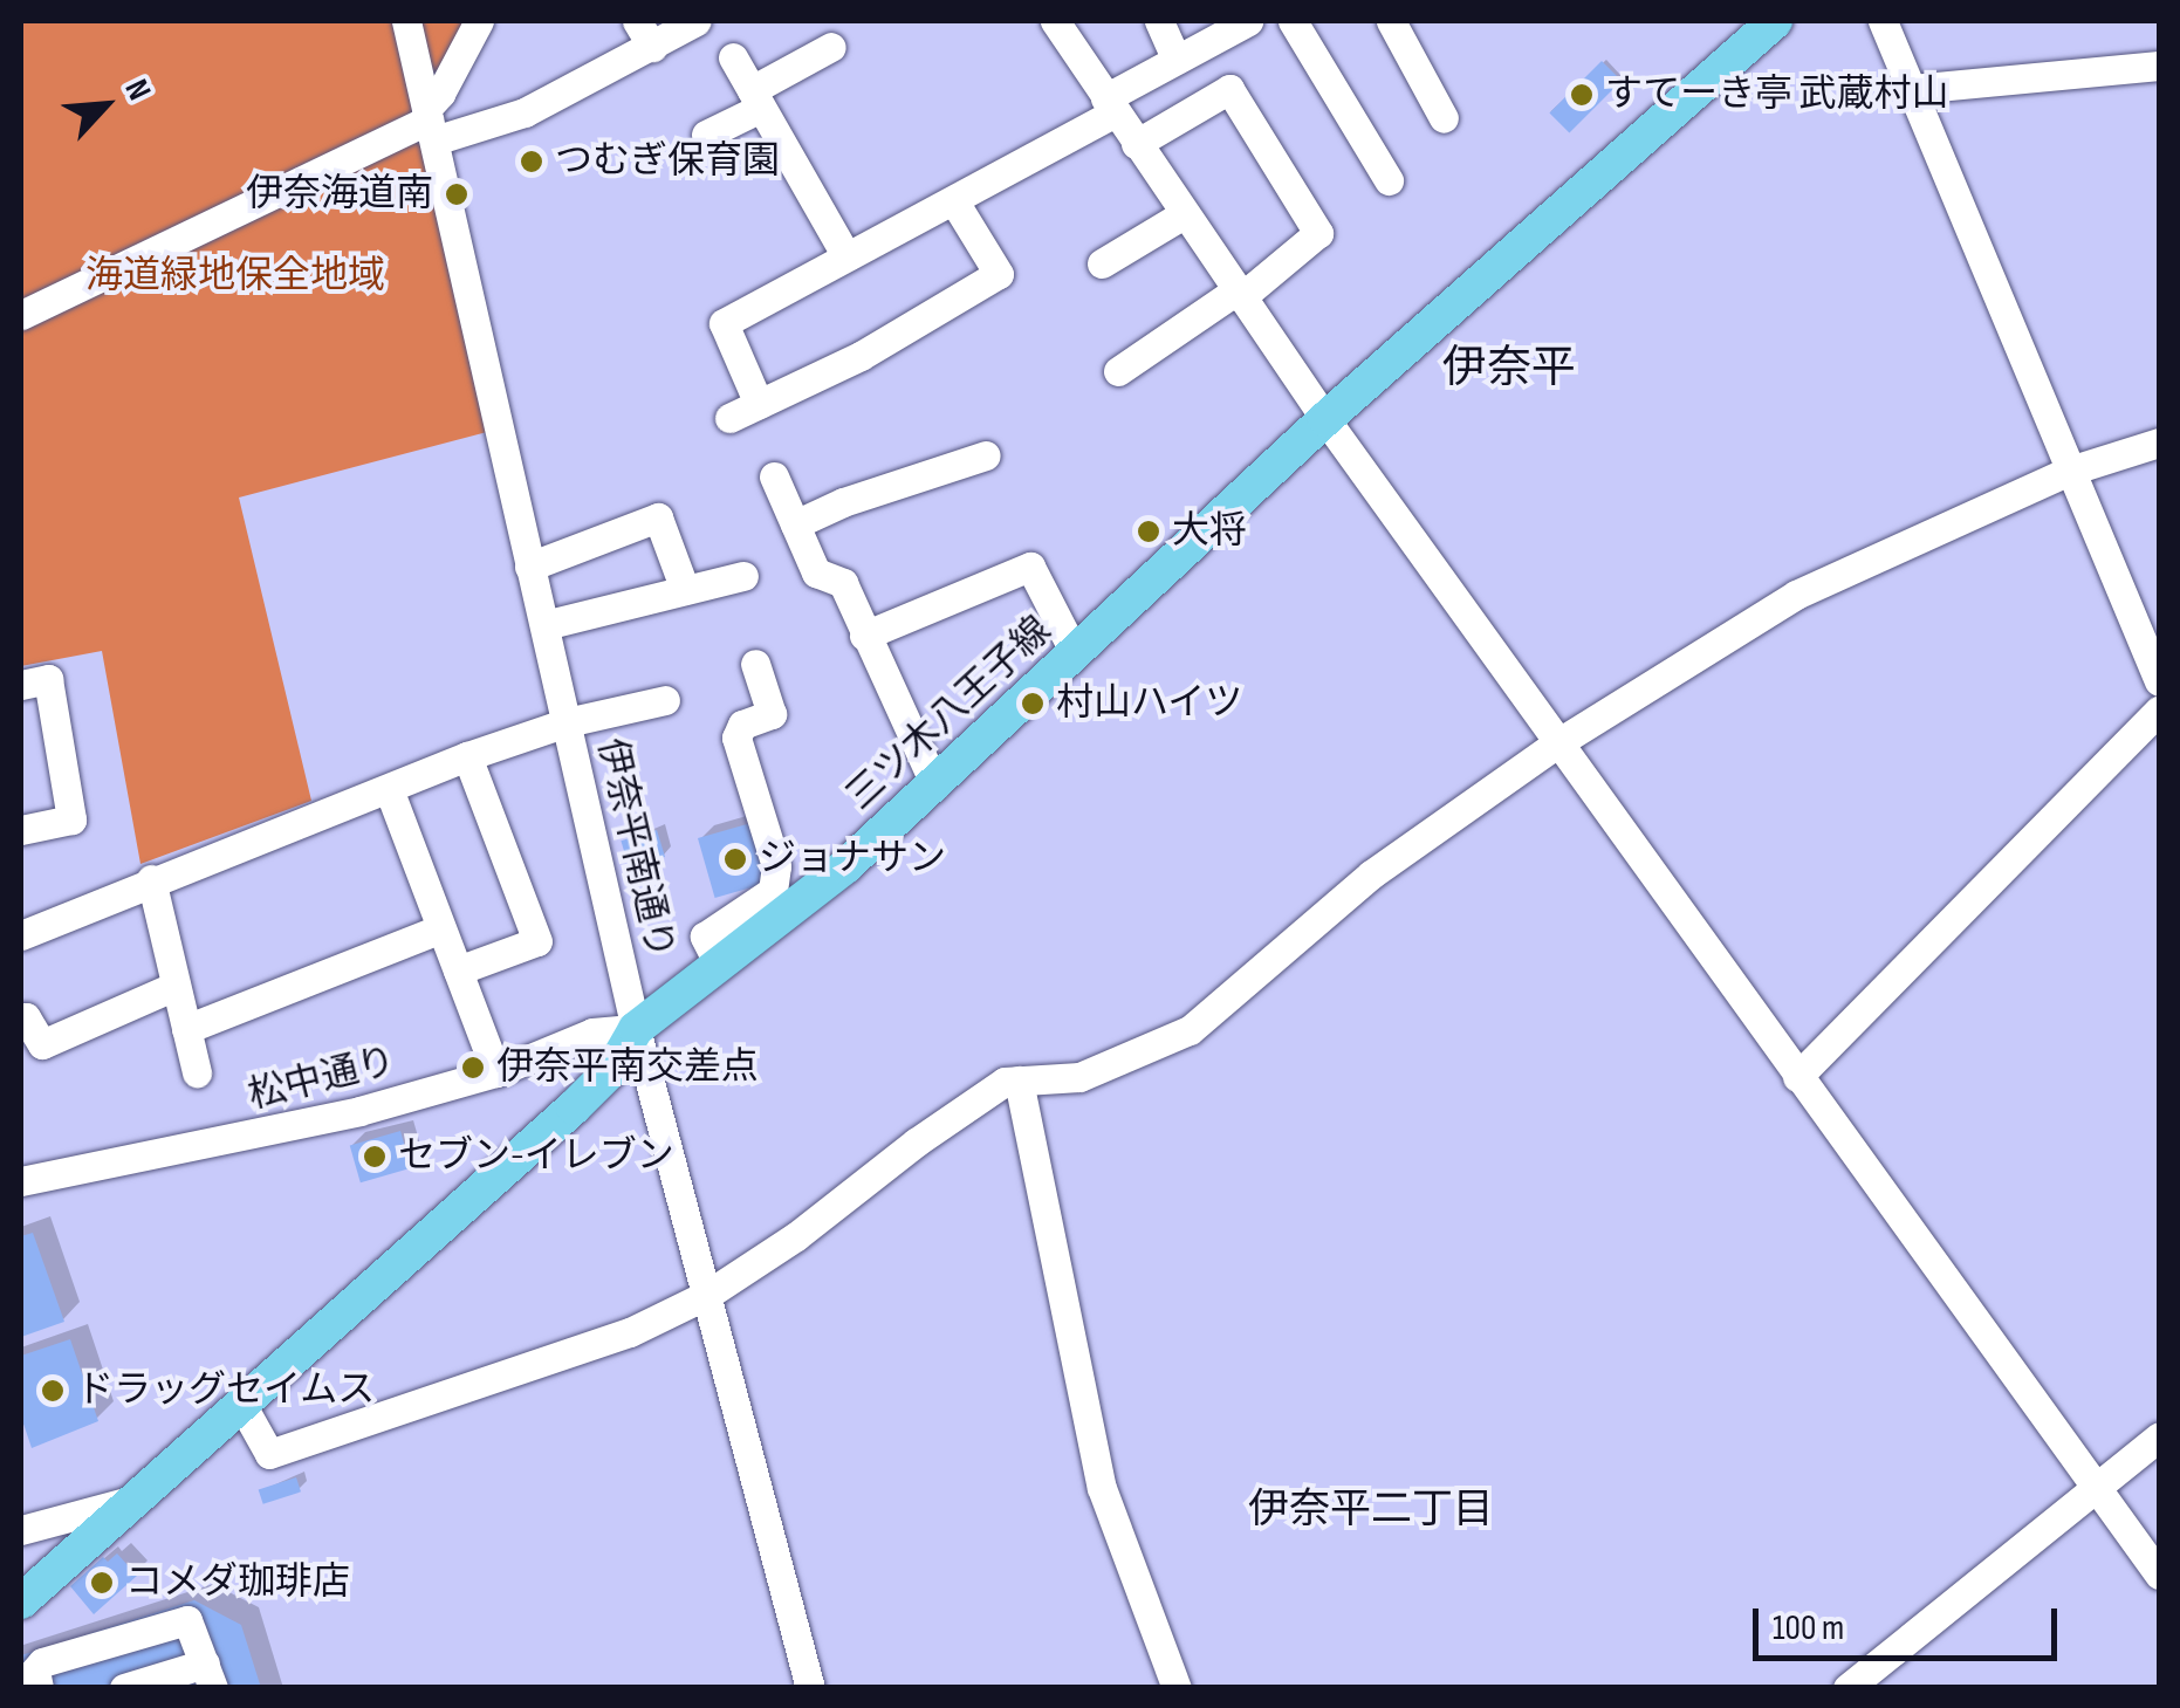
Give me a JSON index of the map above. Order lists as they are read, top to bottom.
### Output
{
  "streets": {
    "main road": ["三ツ木八王子線"],
    "street": ["伊奈平南通り", "松中通り"]
  },
  "crossings": [
    ["三ツ木八王子線", "伊奈平南通り"],
    ["三ツ木八王子線", "松中通り"],
    ["伊奈平南通り", "松中通り"]
  ],
  "districts": ["伊奈平", "伊奈平二丁目"],
  "parks": ["海道緑地保全地域"],
  "places": [
    "すてーき亭 武蔵村山",
    "つむぎ保育園",
    "伊奈海道南",
    "大将",
    "村山ハイツ",
    "ジョナサン",
    "伊奈平南交差点",
    "セブン-イレブン",
    "ドラッグセイムス",
    "コメダ珈琲店"
  ],
  "scale_bar": "100 m",
  "north": "top right"
}
